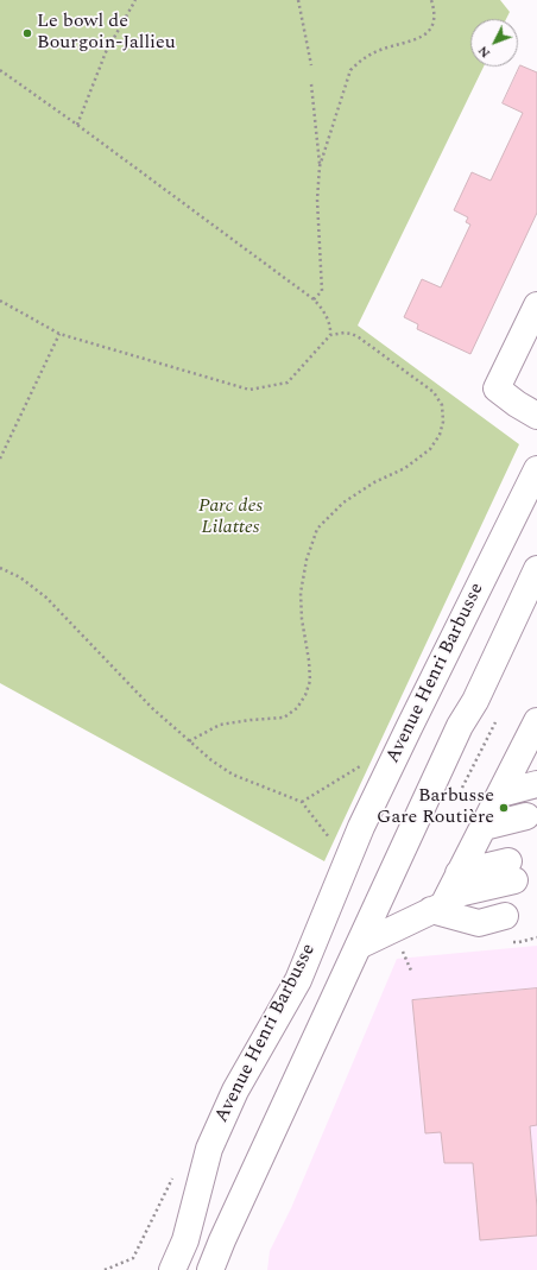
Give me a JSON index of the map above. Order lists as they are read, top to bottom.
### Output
{
  "streets": {
    "main road": ["Avenue Henri Barbusse"]
  },
  "parks": ["Parc des Lilattes"],
  "places": ["Le bowl de Bourgoin-Jallieu", "Barbusse Gare Routière"],
  "north": "bottom left"
}
